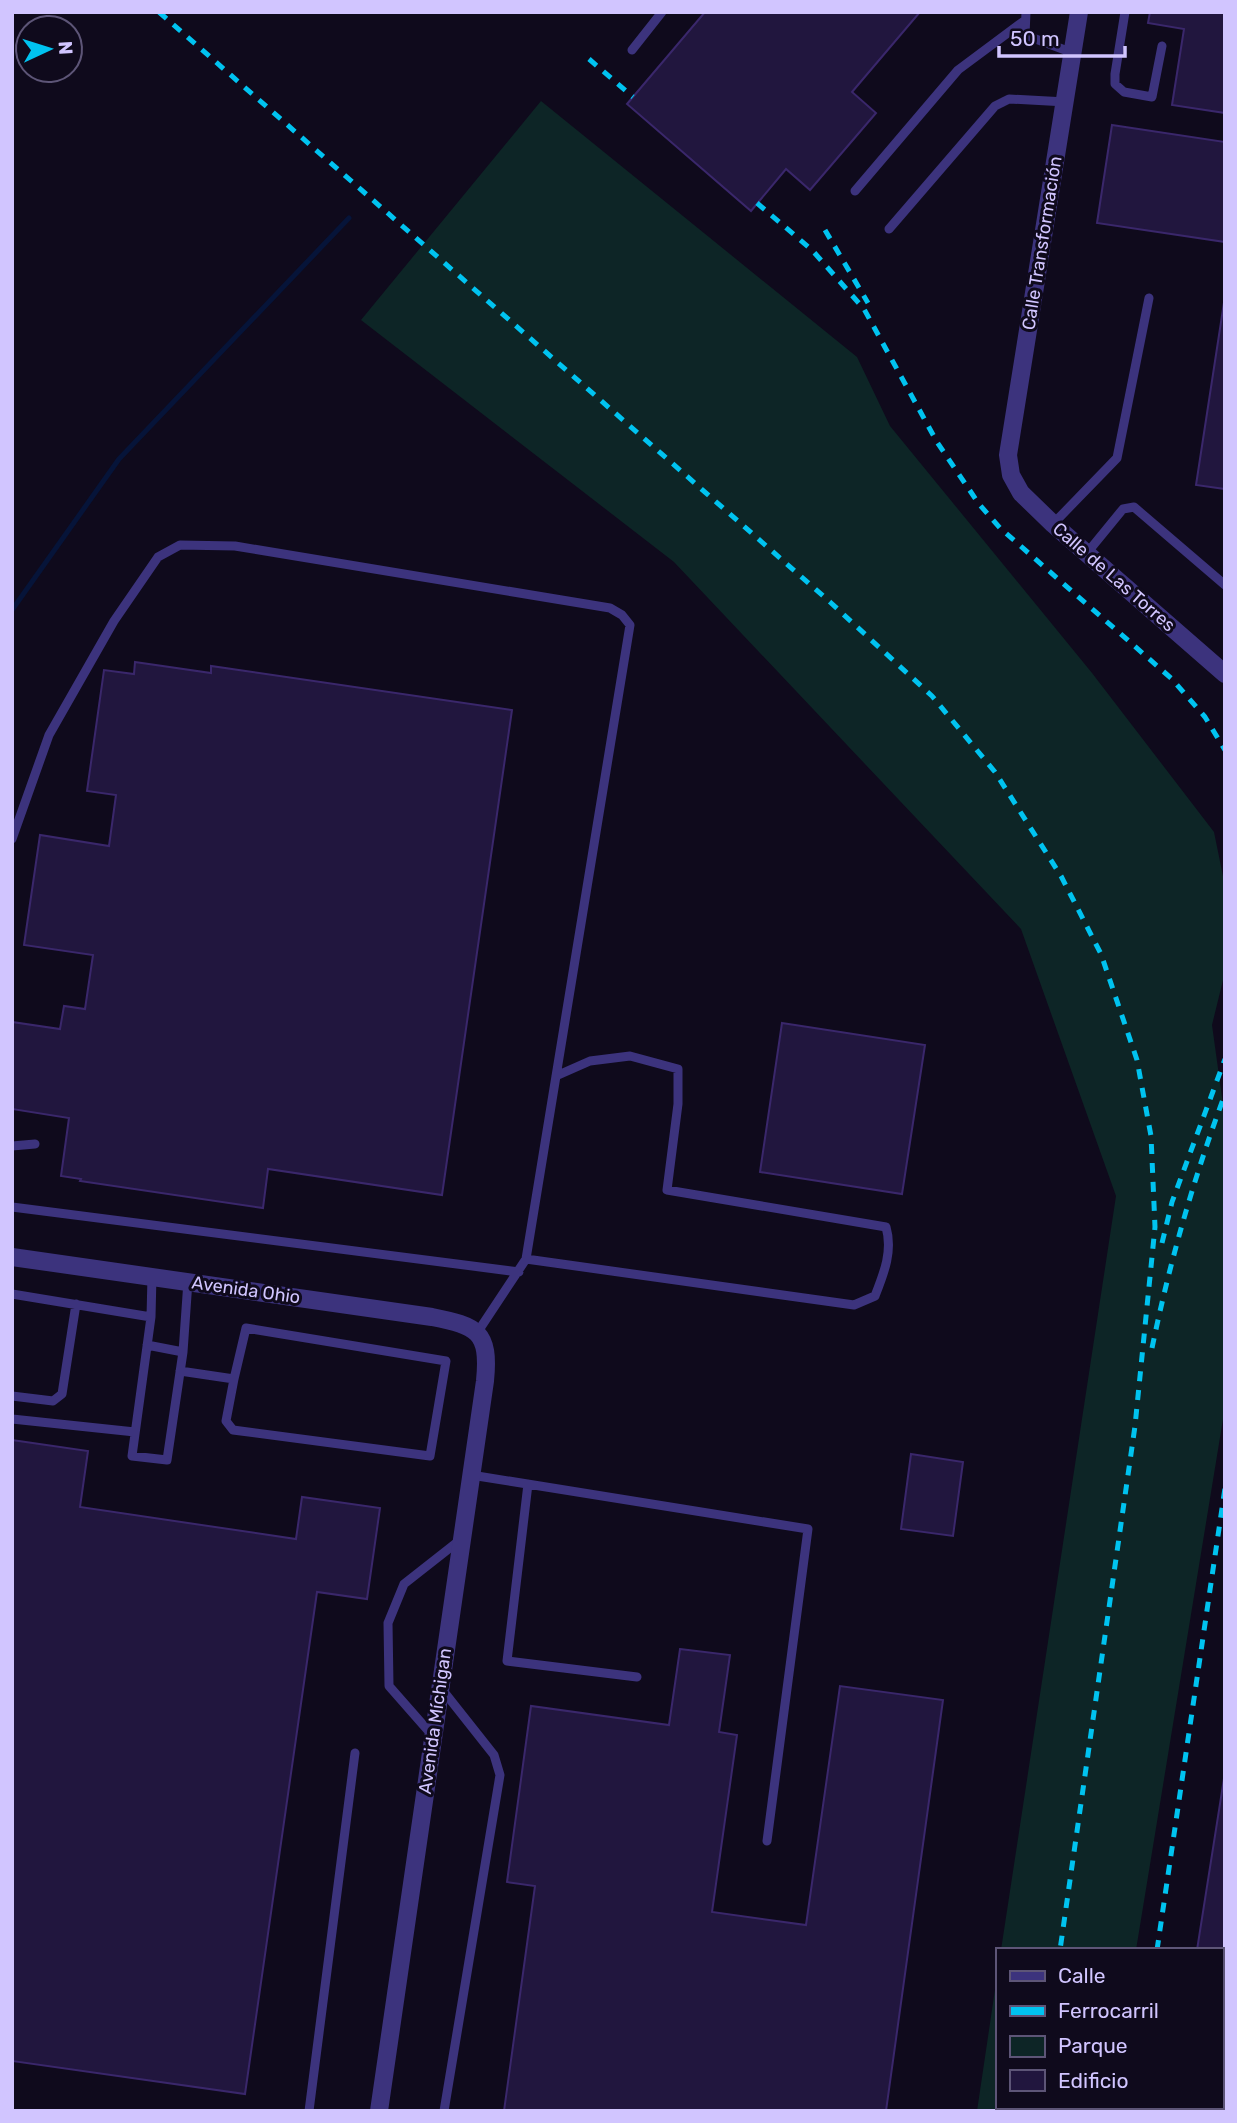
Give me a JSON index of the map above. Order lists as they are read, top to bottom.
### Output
{
  "streets": {
    "street": [
      "Calle Transformación",
      "Calle de Las Torres",
      "Avenida Ohio",
      "Avenida Míchigan"
    ]
  },
  "crossings": [
    ["Calle Transformación", "Calle de Las Torres"],
    ["Avenida Ohio", "Avenida Míchigan"]
  ],
  "legend": [
    "Calle",
    "Ferrocarril",
    "Parque",
    "Edificio"
  ],
  "scale_bar": "50 m",
  "north": "right"
}
